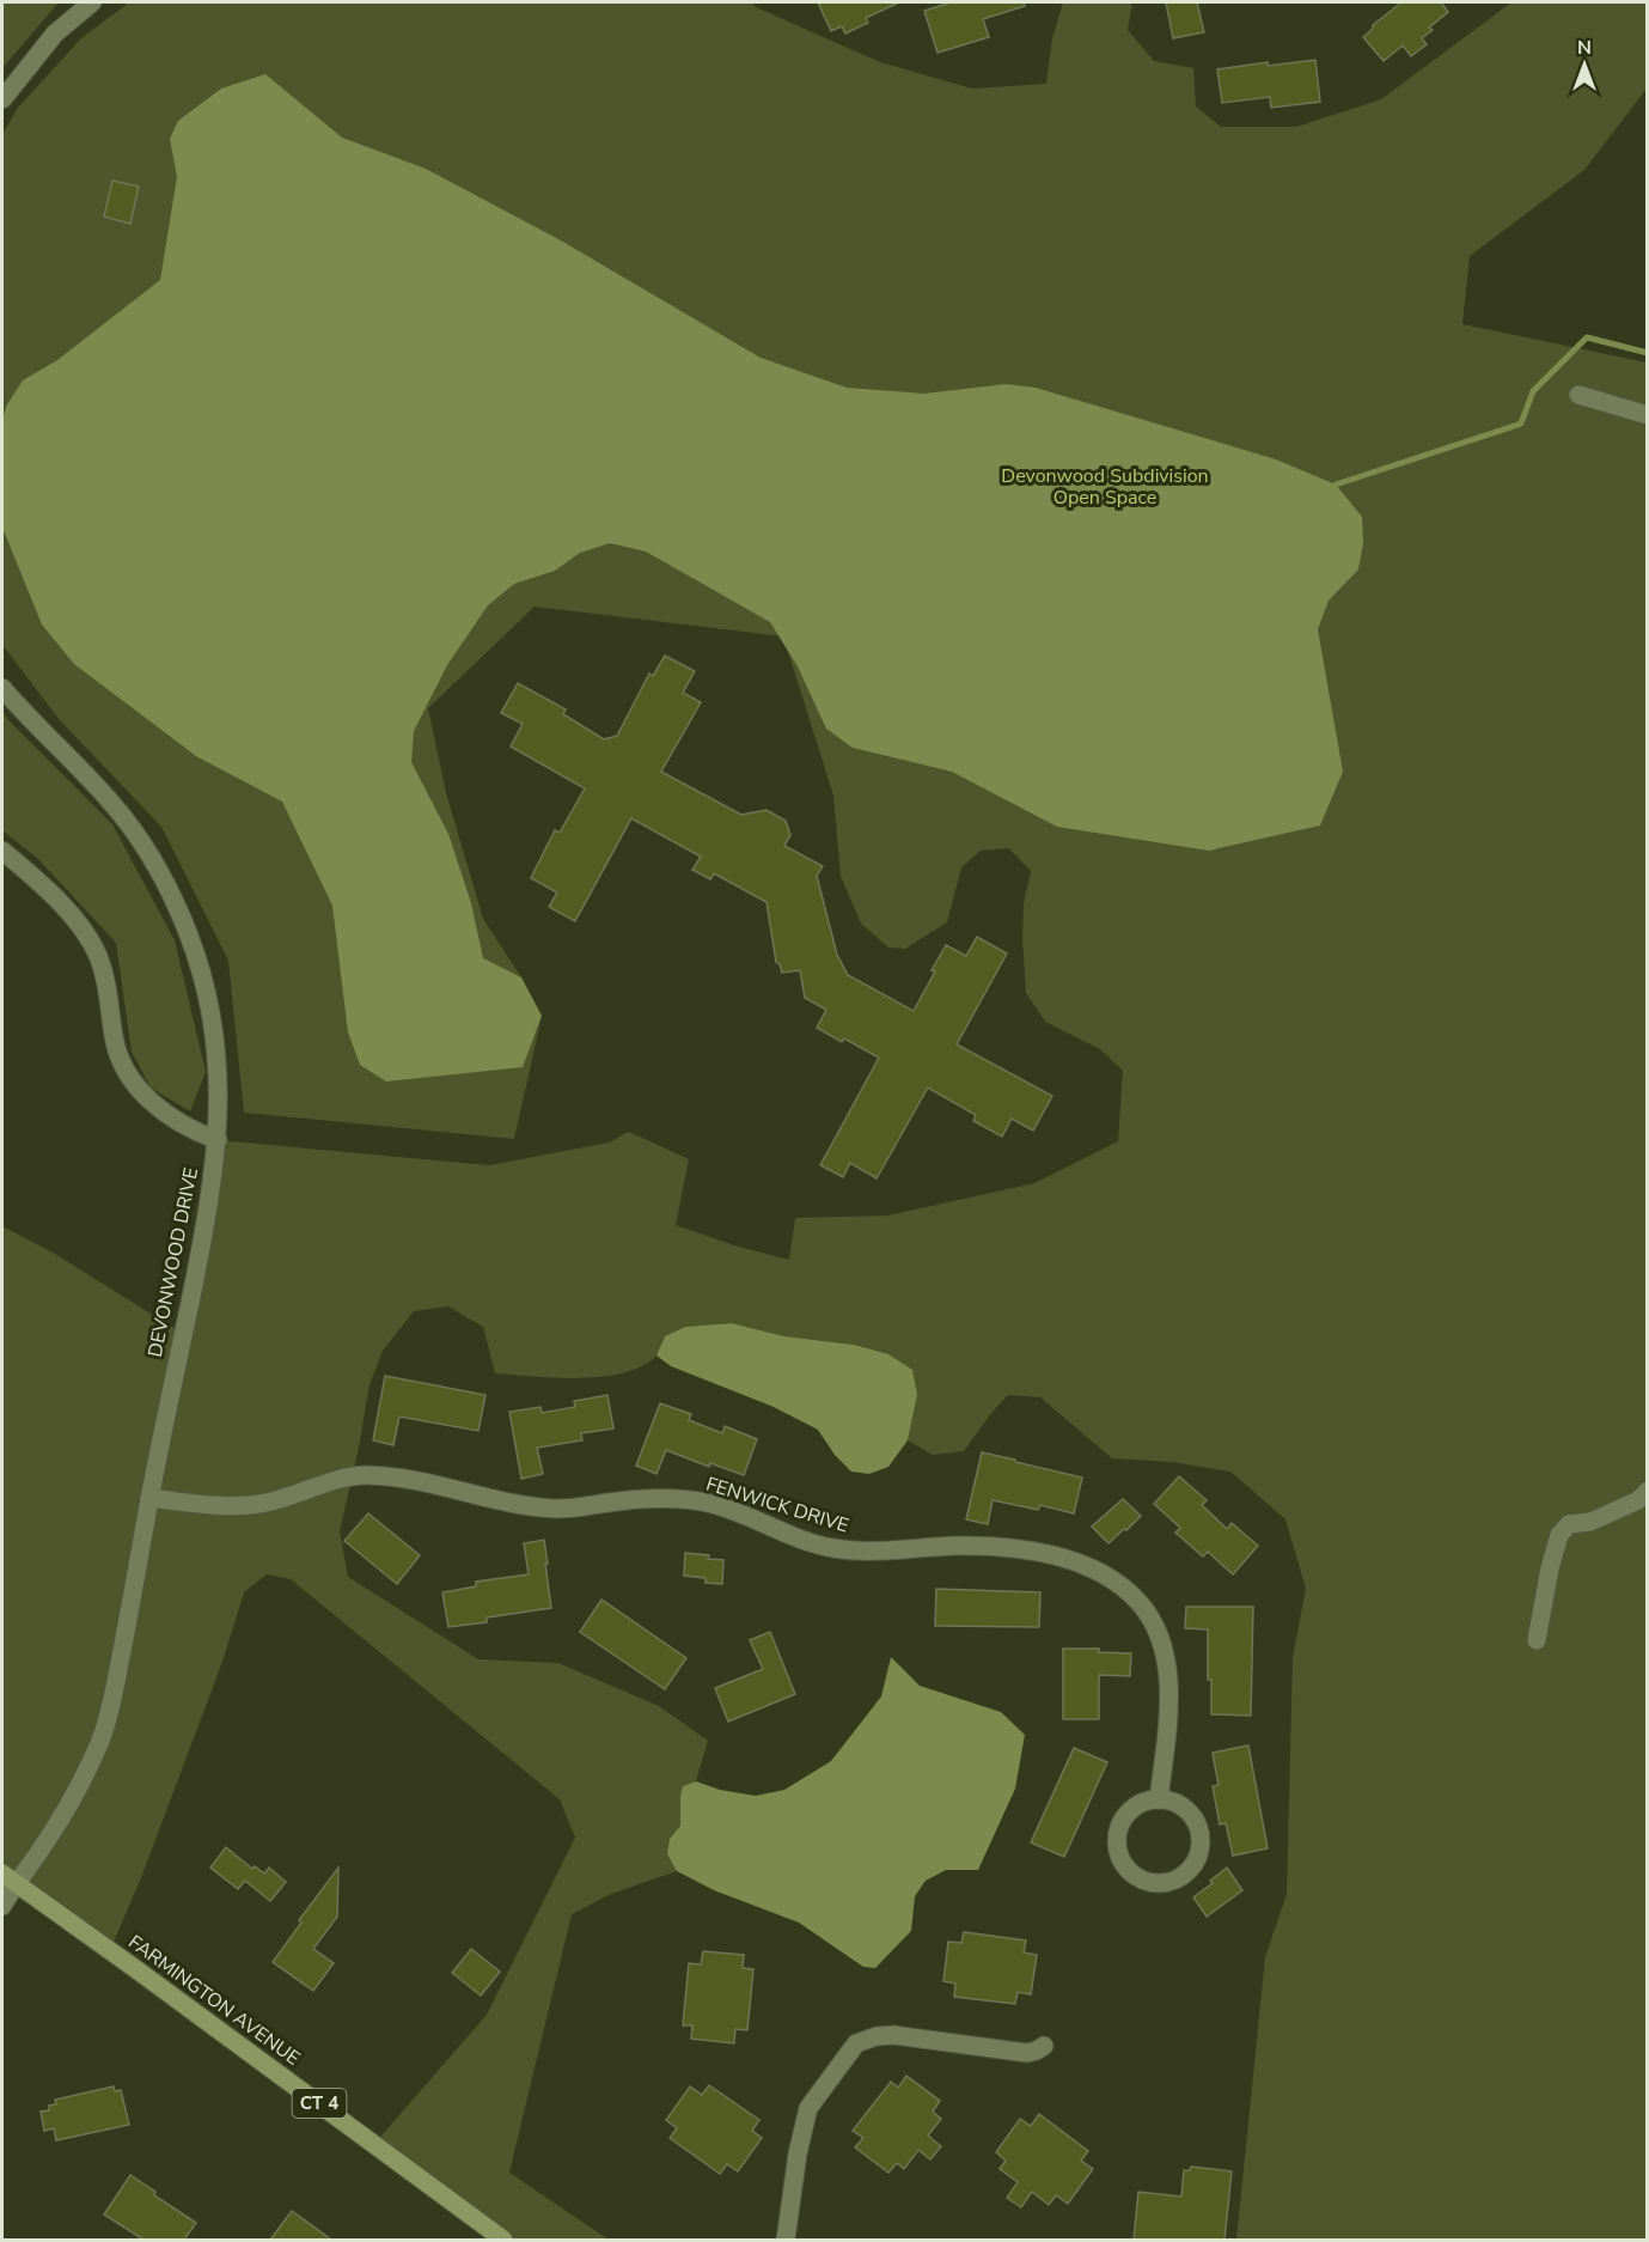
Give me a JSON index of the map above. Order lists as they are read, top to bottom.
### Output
{
  "streets": {
    "main road": ["FARMINGTON AVENUE", "CT 4"],
    "street": ["DEVONWOOD DRIVE", "FENWICK DRIVE"]
  },
  "crossings": [
    ["DEVONWOOD DRIVE", "FENWICK DRIVE"],
    ["DEVONWOOD DRIVE", "FARMINGTON AVENUE"]
  ],
  "parks": ["Devonwood Subdivision Open Space"],
  "north": "top"
}
